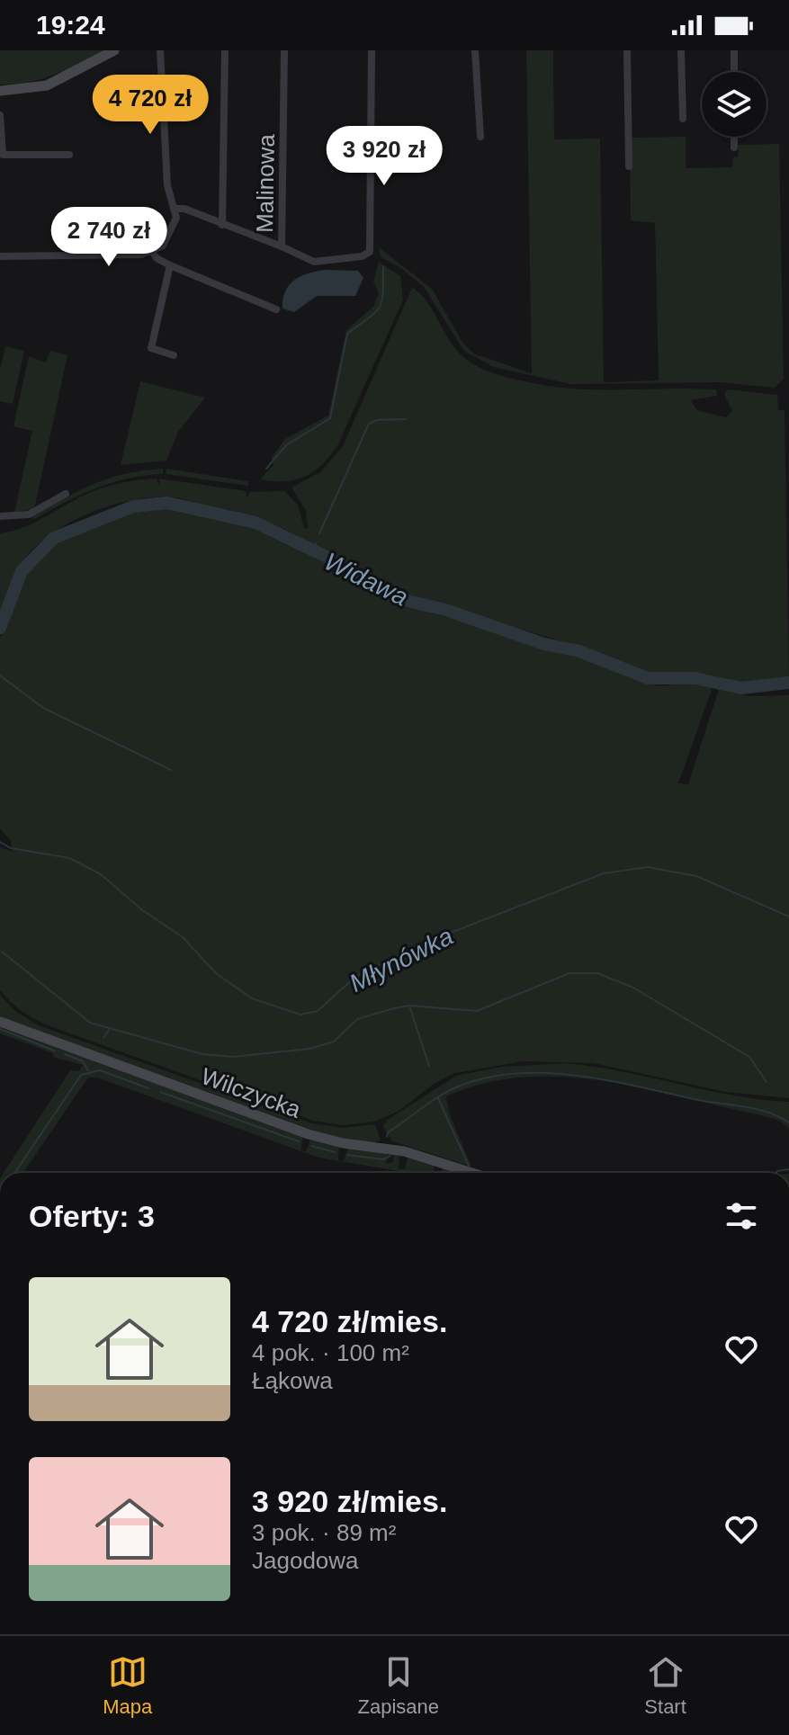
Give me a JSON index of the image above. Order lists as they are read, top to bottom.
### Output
{
  "streets": {
    "street": ["Malinowa", "Wilczycka"]
  },
  "water": ["Widawa", "Młynówka"],
  "page": {
    "status": "19:24",
    "price": ["4 720 zł", "3 920 zł", "2 740 zł"],
    "heading": "Oferty: 3",
    "list": [
      {
        "name": "4 720 zł/mies.",
        "note": "4 pok. · 100 m² · Łąkowa"
      },
      {
        "name": "3 920 zł/mies.",
        "note": "3 pok. · 89 m² · Jagodowa"
      }
    ],
    "tabs": ["Mapa", "Zapisane", "Start"]
  }
}
